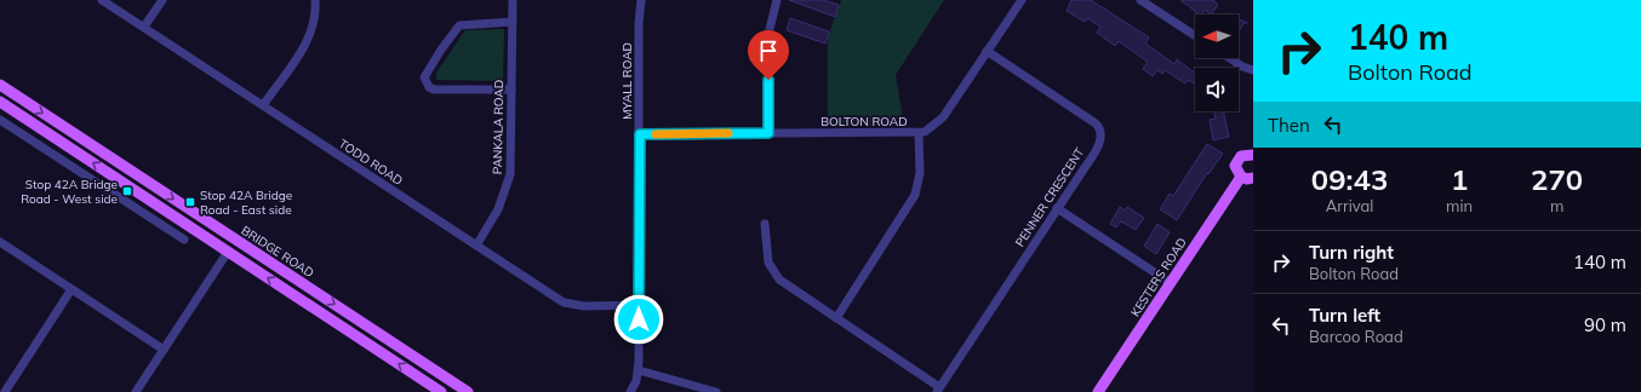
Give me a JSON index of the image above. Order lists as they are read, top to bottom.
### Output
{
  "streets": {
    "main road": ["BRIDGE ROAD", "KESTERS ROAD"],
    "street": [
      "MYALL ROAD",
      "BOLTON ROAD",
      "PANKALA ROAD",
      "TODD ROAD",
      "PENNER CRESCENT"
    ]
  },
  "crossings": [
    ["MYALL ROAD", "BOLTON ROAD"],
    ["MYALL ROAD", "TODD ROAD"],
    ["BOLTON ROAD", "PENNER CRESCENT"],
    ["PANKALA ROAD", "TODD ROAD"]
  ],
  "places": {
    "transit": ["Stop 42A Bridge Road - West side", "Stop 42A Bridge Road - East side"]
  },
  "north": "left",
  "page": {
    "turn": ["140 m", "Bolton Road"],
    "then": "Then",
    "eta": [
      "09:43",
      "Arrival",
      "1",
      "min",
      "270",
      "m"
    ],
    "list": [
      {
        "name": "Turn right",
        "note": "Bolton Road",
        "value": "140 m"
      },
      {
        "name": "Turn left",
        "note": "Barcoo Road",
        "value": "90 m"
      }
    ]
  }
}
